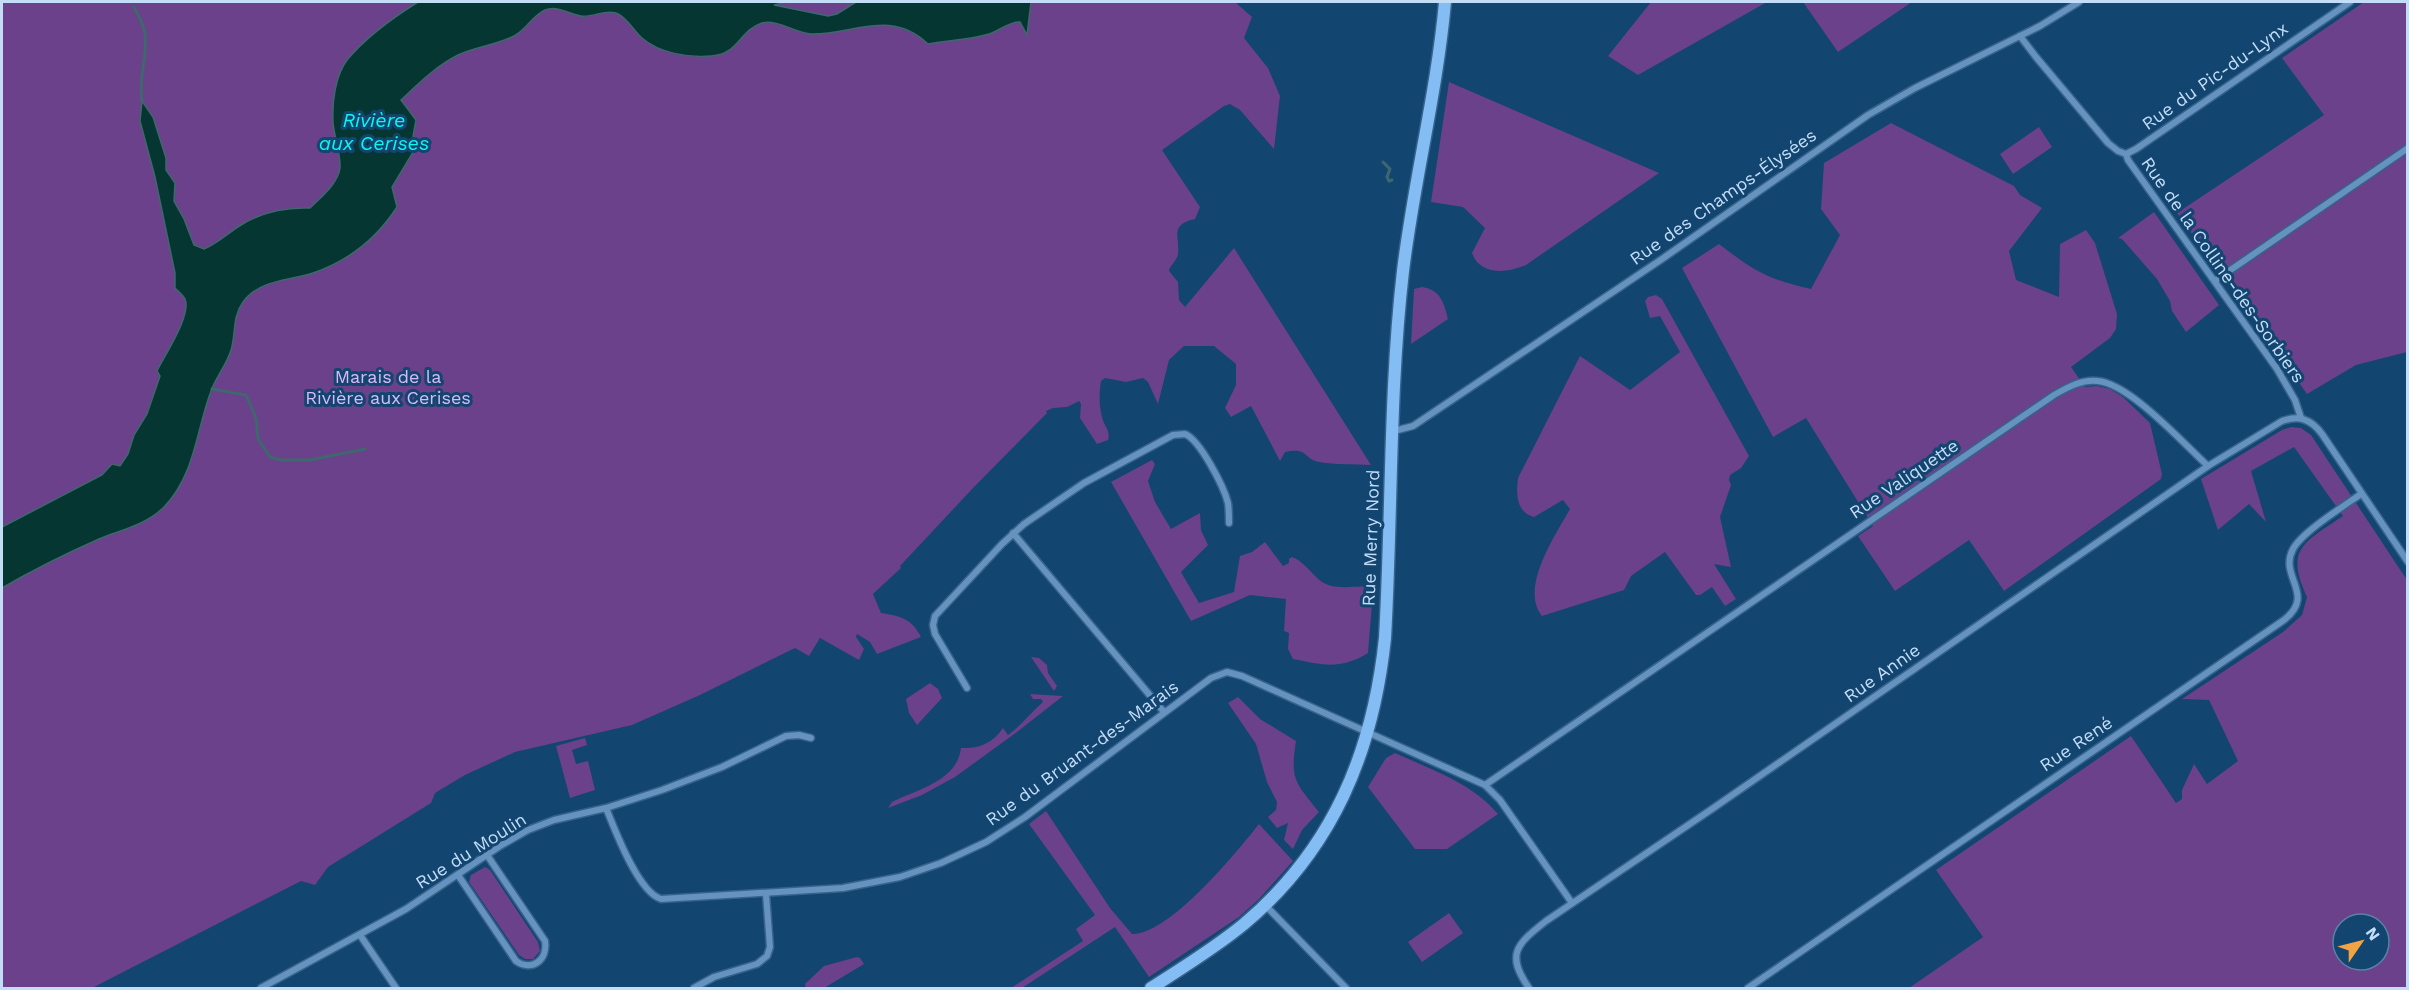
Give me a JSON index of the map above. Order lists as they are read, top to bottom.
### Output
{
  "streets": {
    "main road": ["Rue Merry Nord"],
    "street": [
      "Rue du Pic-du-Lynx",
      "Rue des Champs-Élysées",
      "Rue de la Colline-des-Sorbiers",
      "Rue Valiquette",
      "Rue Annie",
      "Rue René",
      "Rue du Bruant-des-Marais",
      "Rue du Moulin"
    ]
  },
  "crossings": [
    ["Rue du Pic-du-Lynx", "Rue de la Colline-des-Sorbiers"],
    ["Rue des Champs-Élysées", "Rue de la Colline-des-Sorbiers"],
    ["Rue des Champs-Élysées", "Rue Merry Nord"],
    ["Rue Valiquette", "Rue Annie"],
    ["Rue Merry Nord", "Rue du Bruant-des-Marais"],
    ["Rue du Bruant-des-Marais", "Rue du Moulin"]
  ],
  "water": ["Rivière aux Cerises"],
  "parks": ["Marais de la Rivière aux Cerises"],
  "north": "top right"
}
